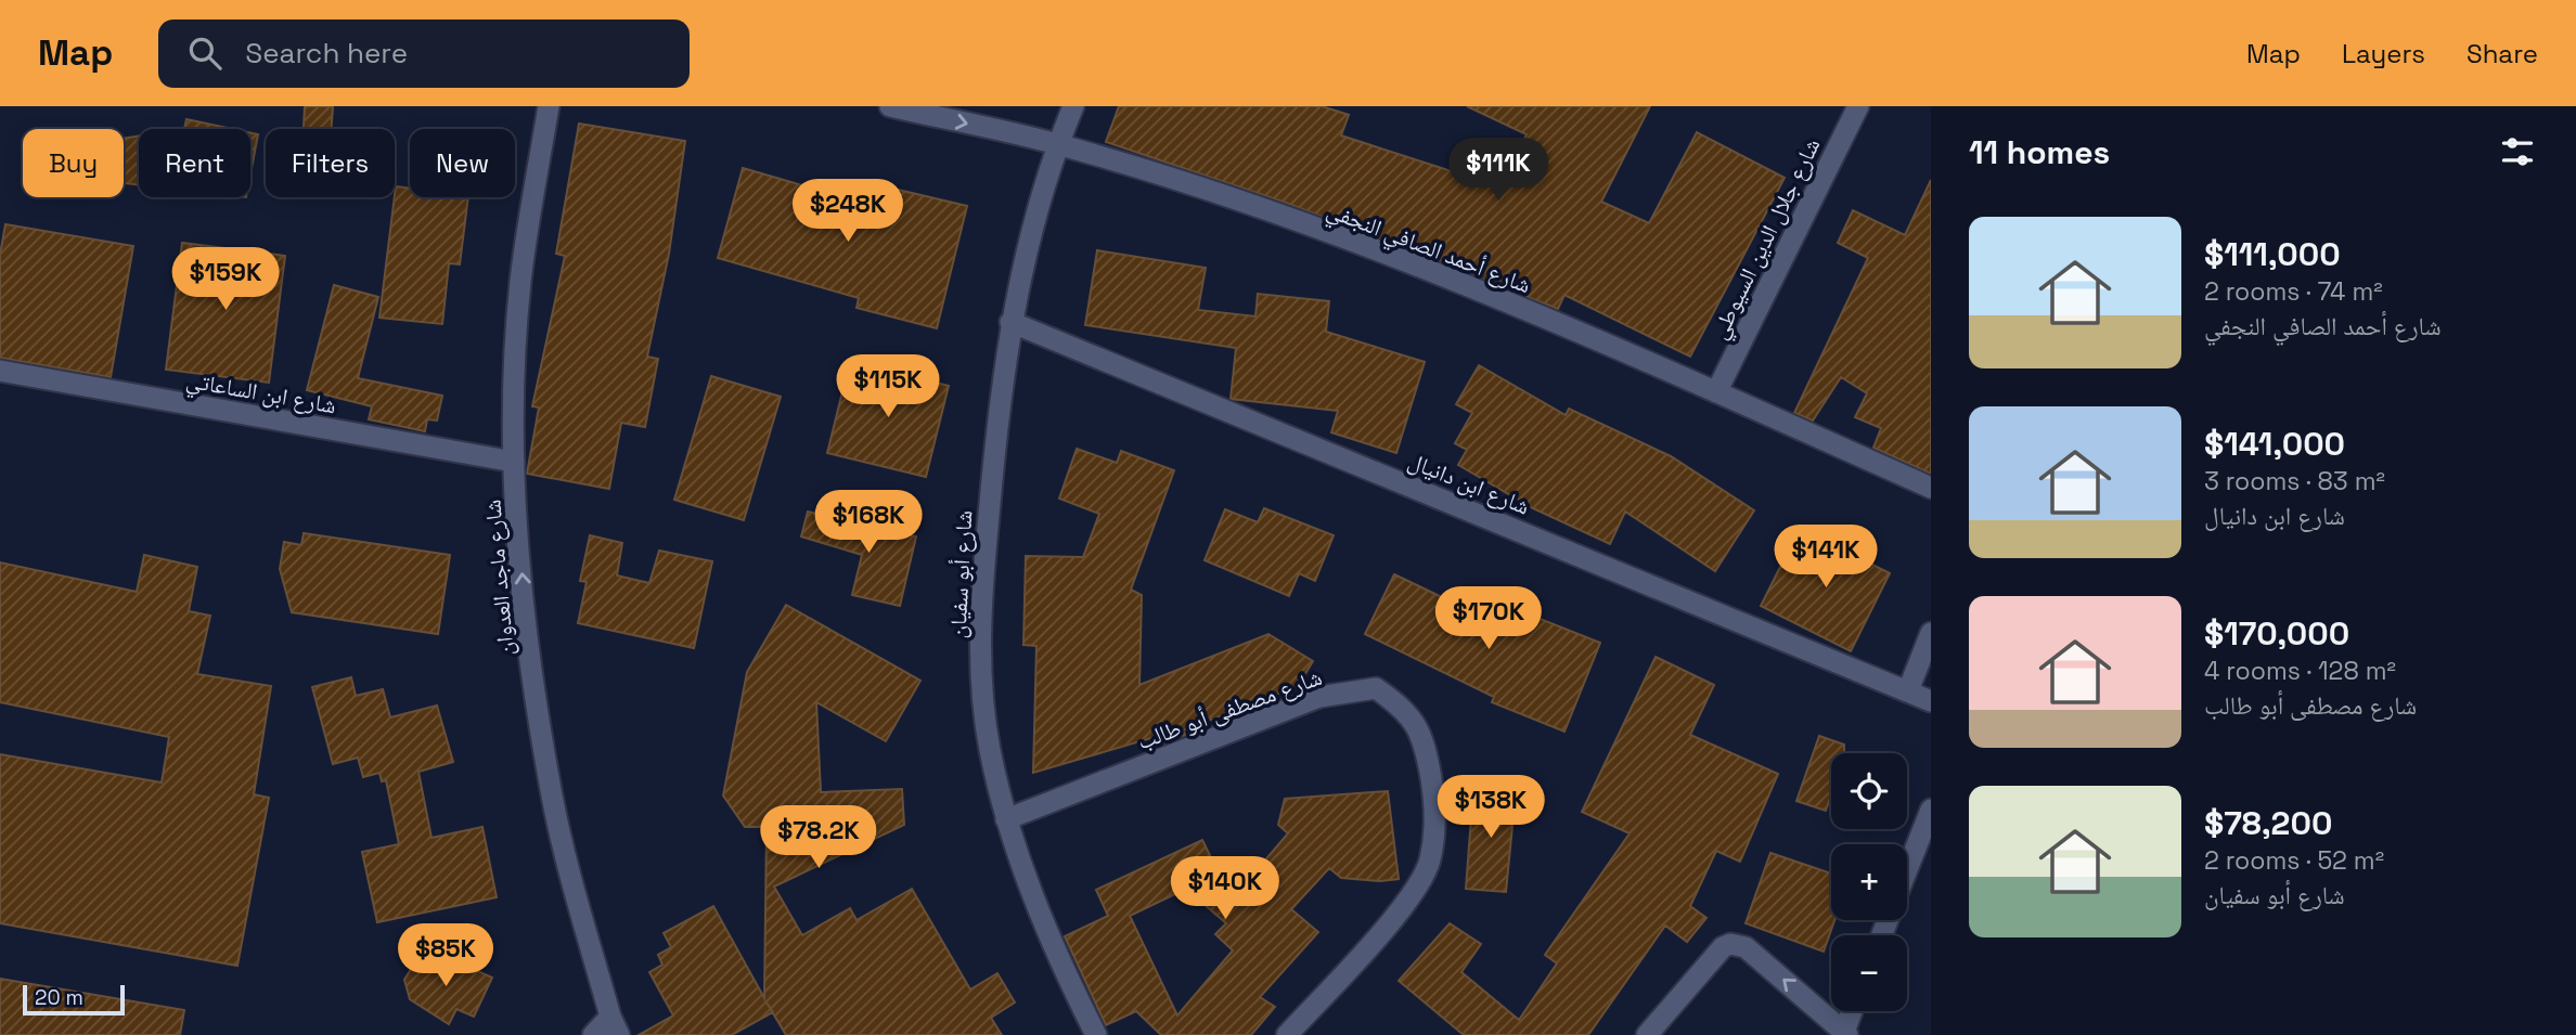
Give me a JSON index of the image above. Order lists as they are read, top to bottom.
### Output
{
  "streets": {
    "street": [
      "شارع جلال الدين السيوطي",
      "شارع أحمد الصافي النجفي",
      "شارع ابن الساعاتي",
      "شارع ابن دانيال",
      "شارع أبو سفيان",
      "شارع ماجد العدوان",
      "شارع مصطفى أبو طالب"
    ]
  },
  "crossings": [
    ["شارع جلال الدين السيوطي", "شارع أحمد الصافي النجفي"],
    ["شارع أحمد الصافي النجفي", "شارع أبو سفيان"],
    ["شارع ابن الساعاتي", "شارع ماجد العدوان"],
    ["شارع ابن دانيال", "شارع أبو سفيان"],
    ["شارع أبو سفيان", "شارع مصطفى أبو طالب"]
  ],
  "one_way": ["شارع ماجد العدوان"],
  "scale_bar": "20 m",
  "page": {
    "header": "Map",
    "search": "Search here",
    "nav": ["Map", "Layers", "Share"],
    "heading": "11 homes",
    "chip": [
      "Buy",
      "Rent",
      "Filters",
      "New"
    ],
    "price": [
      "$111K",
      "$248K",
      "$159K",
      "$115K",
      "$168K",
      "$141K",
      "$170K",
      "$138K",
      "$78.2K",
      "$140K",
      "$85K"
    ],
    "list": [
      {
        "name": "$111,000",
        "note": "2 rooms · 74 m² · شارع أحمد الصافي النجفي"
      },
      {
        "name": "$141,000",
        "note": "3 rooms · 83 m² · شارع ابن دانيال"
      },
      {
        "name": "$170,000",
        "note": "4 rooms · 128 m² · شارع مصطفى أبو طالب"
      },
      {
        "name": "$78,200",
        "note": "2 rooms · 52 m² · شارع أبو سفيان"
      }
    ],
    "map_buttons": ["+", "−"],
    "scale": "20 m"
  }
}
